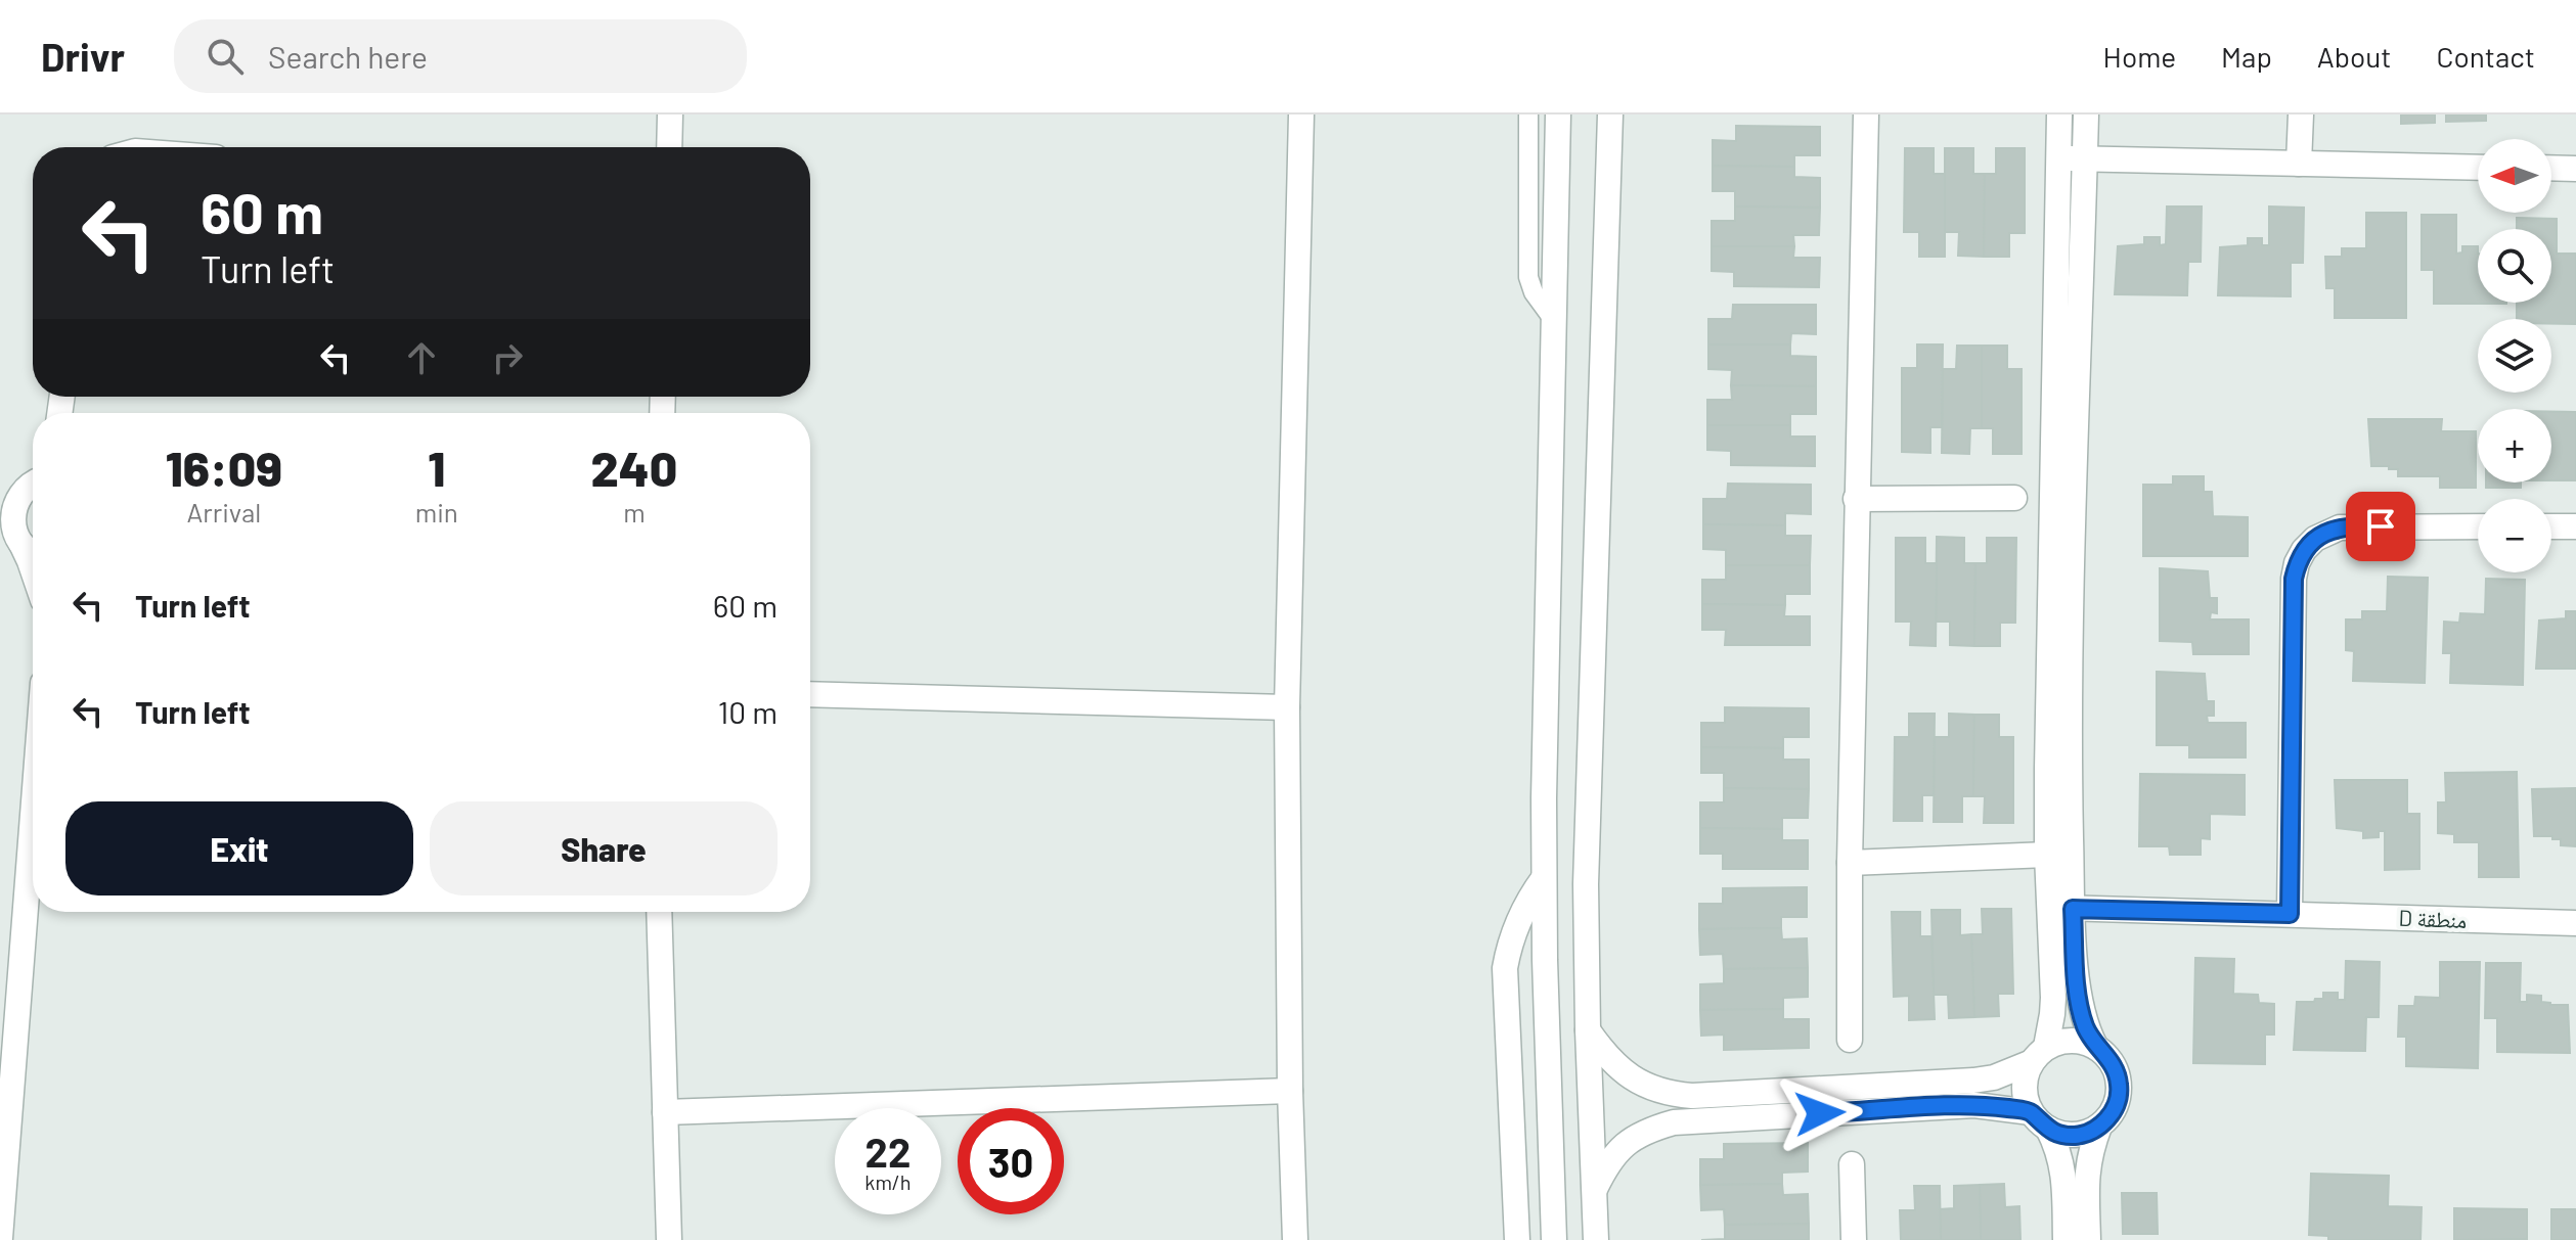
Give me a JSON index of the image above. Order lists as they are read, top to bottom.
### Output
{
  "streets": {
    "street": ["D منطقة"]
  },
  "north": "left",
  "page": {
    "header": "Drivr",
    "search": "Search here",
    "nav": [
      "Home",
      "Map",
      "About",
      "Contact"
    ],
    "map_buttons": ["+", "−"],
    "turn": ["60 m", "Turn left"],
    "eta": [
      "16:09",
      "Arrival",
      "1",
      "min",
      "240",
      "m"
    ],
    "list": [
      {
        "name": "Turn left",
        "value": "60 m"
      },
      {
        "name": "Turn left",
        "value": "10 m"
      }
    ],
    "buttons": ["Exit", "Share"],
    "speed": "22 km/h",
    "limit": "30"
  }
}
